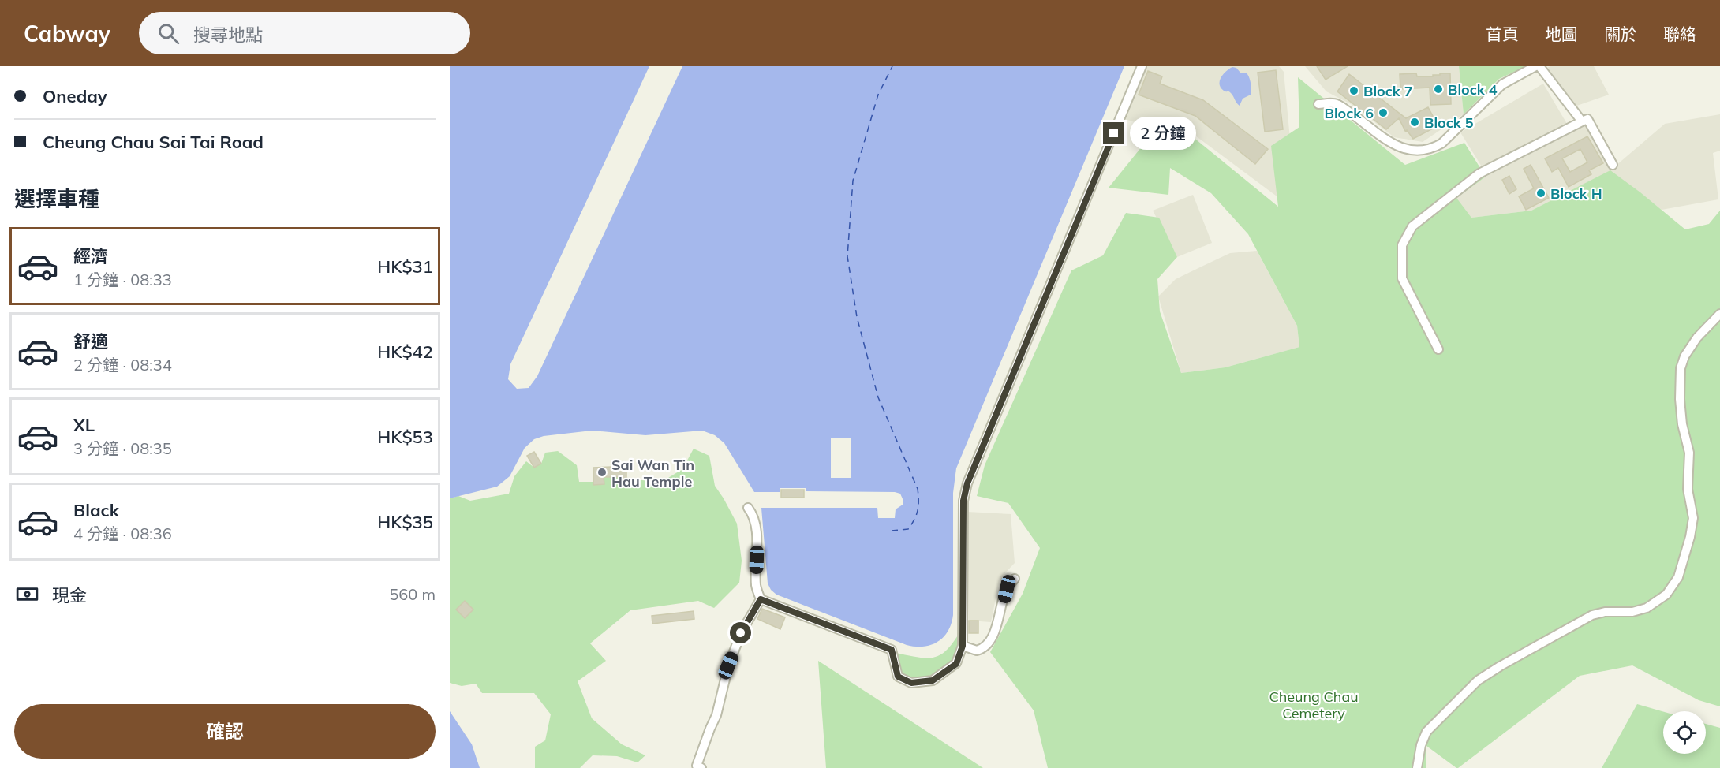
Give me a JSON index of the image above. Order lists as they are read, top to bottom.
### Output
{
  "parks": ["Cheung Chau Cemetery"],
  "places": [
    "Block 4",
    "Block 7",
    "Block 6",
    "Block 5",
    "Block H",
    "Sai Wan Tin Hau Temple"
  ],
  "page": {
    "header": "Cabway",
    "search": "搜尋地點",
    "nav": [
      "首頁",
      "地圖",
      "關於",
      "聯絡"
    ],
    "banner": ["Oneday", "Cheung Chau Sai Tai Road"],
    "bubble": "2 分鐘",
    "heading": "選擇車種",
    "list": [
      {
        "name": "經濟",
        "note": "1 分鐘 · 08:33",
        "value": "HK$31"
      },
      {
        "name": "舒適",
        "note": "2 分鐘 · 08:34",
        "value": "HK$42"
      },
      {
        "name": "XL",
        "note": "3 分鐘 · 08:35",
        "value": "HK$53"
      },
      {
        "name": "Black",
        "note": "4 分鐘 · 08:36",
        "value": "HK$35"
      }
    ],
    "pay": ["現金", "560 m"],
    "buttons": "確認"
  }
}
